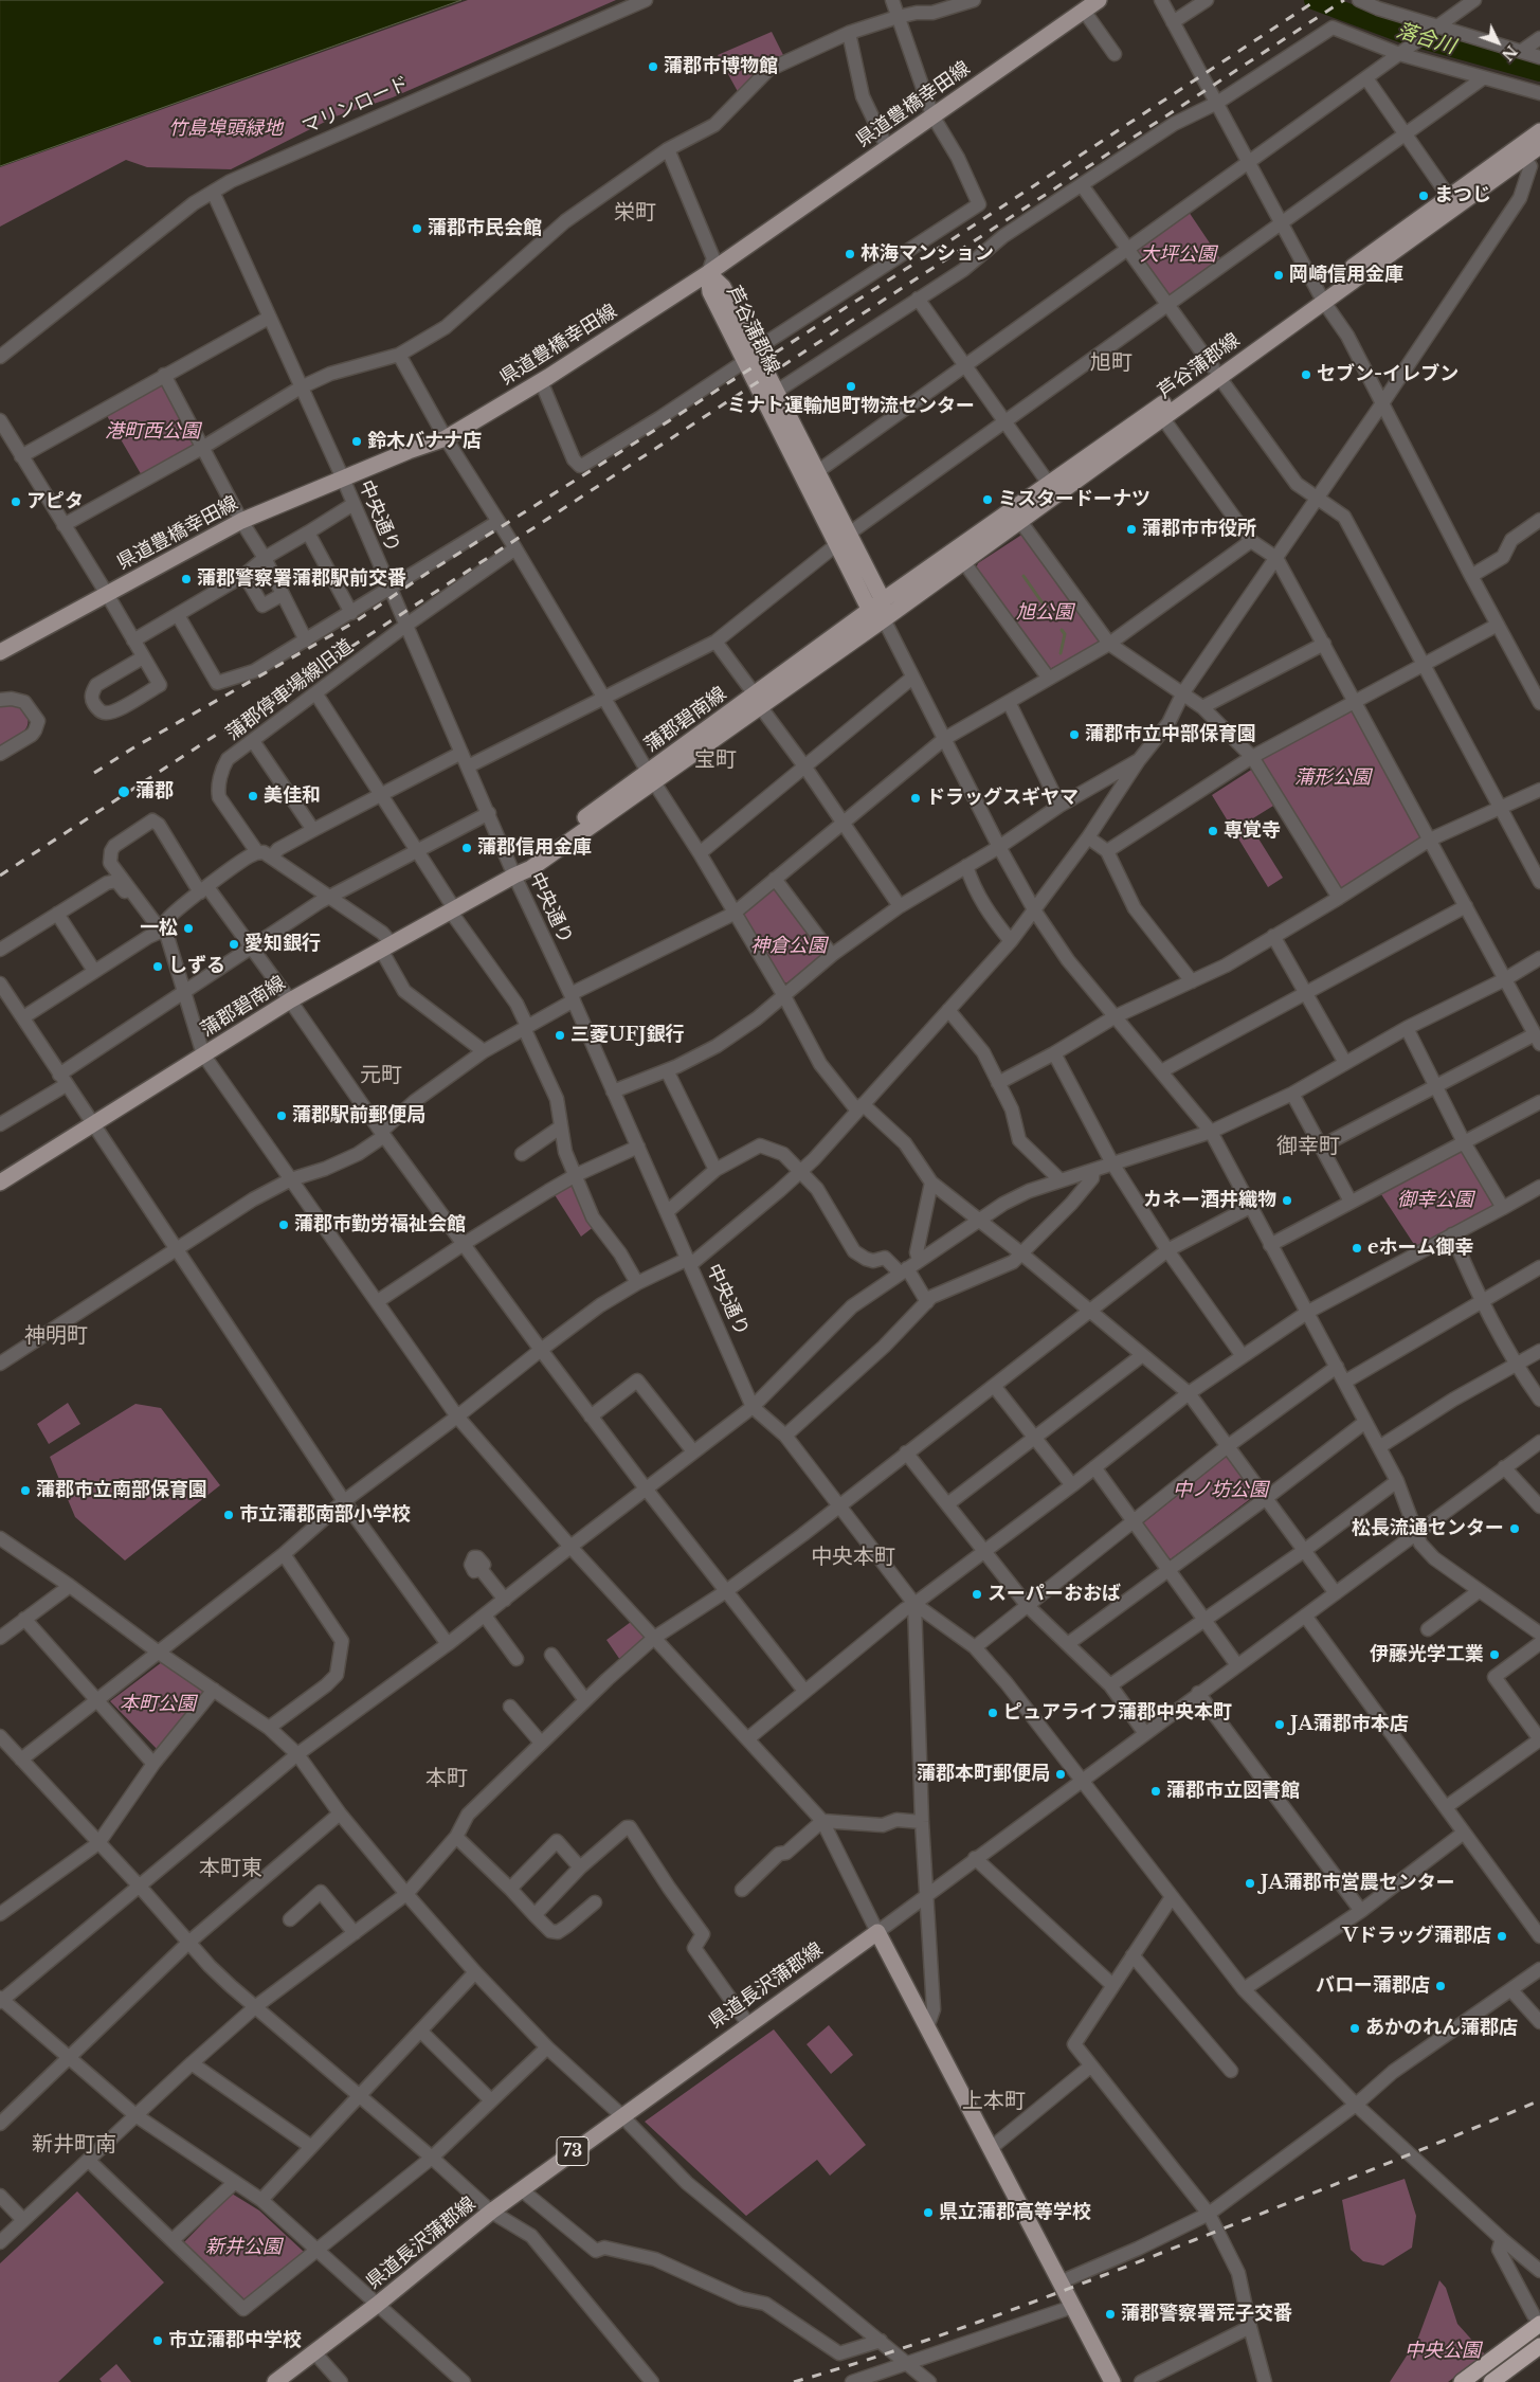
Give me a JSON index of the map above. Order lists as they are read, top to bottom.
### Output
{
  "streets": {
    "main road": [
      "県道豊橋幸田線",
      "芦谷蒲郡線",
      "蒲郡碧南線",
      "県道長沢蒲郡線",
      "73"
    ],
    "street": ["マリンロード", "中央通り", "蒲郡停車場線旧道"]
  },
  "crossings": [
    ["県道豊橋幸田線", "芦谷蒲郡線"],
    ["県道豊橋幸田線", "中央通り"],
    ["マリンロード", "中央通り"],
    ["芦谷蒲郡線", "蒲郡碧南線"],
    ["中央通り", "蒲郡停車場線旧道"],
    ["中央通り", "蒲郡碧南線"]
  ],
  "districts": [
    "栄町",
    "旭町",
    "宝町",
    "元町",
    "御幸町",
    "神明町",
    "中央本町",
    "本町",
    "本町東",
    "上本町",
    "新井町南"
  ],
  "water": ["落合川"],
  "parks": [
    "竹島埠頭緑地",
    "大坪公園",
    "港町西公園",
    "旭公園",
    "蒲形公園",
    "神倉公園",
    "御幸公園",
    "中ノ坊公園",
    "本町公園",
    "新井公園",
    "中央公園"
  ],
  "places": [
    "蒲郡市博物館",
    "まつじ",
    "蒲郡市民会館",
    "林海マンション",
    "岡崎信用金庫",
    "セブン-イレブン",
    "ミナト運輸旭町物流センター",
    "鈴木バナナ店",
    "ミスタードーナツ",
    "アピタ",
    "蒲郡市市役所",
    "蒲郡警察署蒲郡駅前交番",
    "蒲郡市立中部保育園",
    "蒲郡",
    "美佳和",
    "ドラッグスギヤマ",
    "専覚寺",
    "蒲郡信用金庫",
    "一松",
    "愛知銀行",
    "しずる",
    "三菱UFJ銀行",
    "蒲郡駅前郵便局",
    "カネー酒井織物",
    "蒲郡市勤労福祉会館",
    "eホーム御幸",
    "蒲郡市立南部保育園",
    "市立蒲郡南部小学校",
    "松長流通センター",
    "スーパーおおば",
    "伊藤光学工業",
    "ピュアライフ蒲郡中央本町",
    "JA蒲郡市本店",
    "蒲郡本町郵便局",
    "蒲郡市立図書館",
    "JA蒲郡市営農センター",
    "Vドラッグ蒲郡店",
    "バロー蒲郡店",
    "あかのれん蒲郡店",
    "県立蒲郡高等学校",
    "蒲郡警察署荒子交番",
    "市立蒲郡中学校"
  ],
  "north": "bottom right"
}
